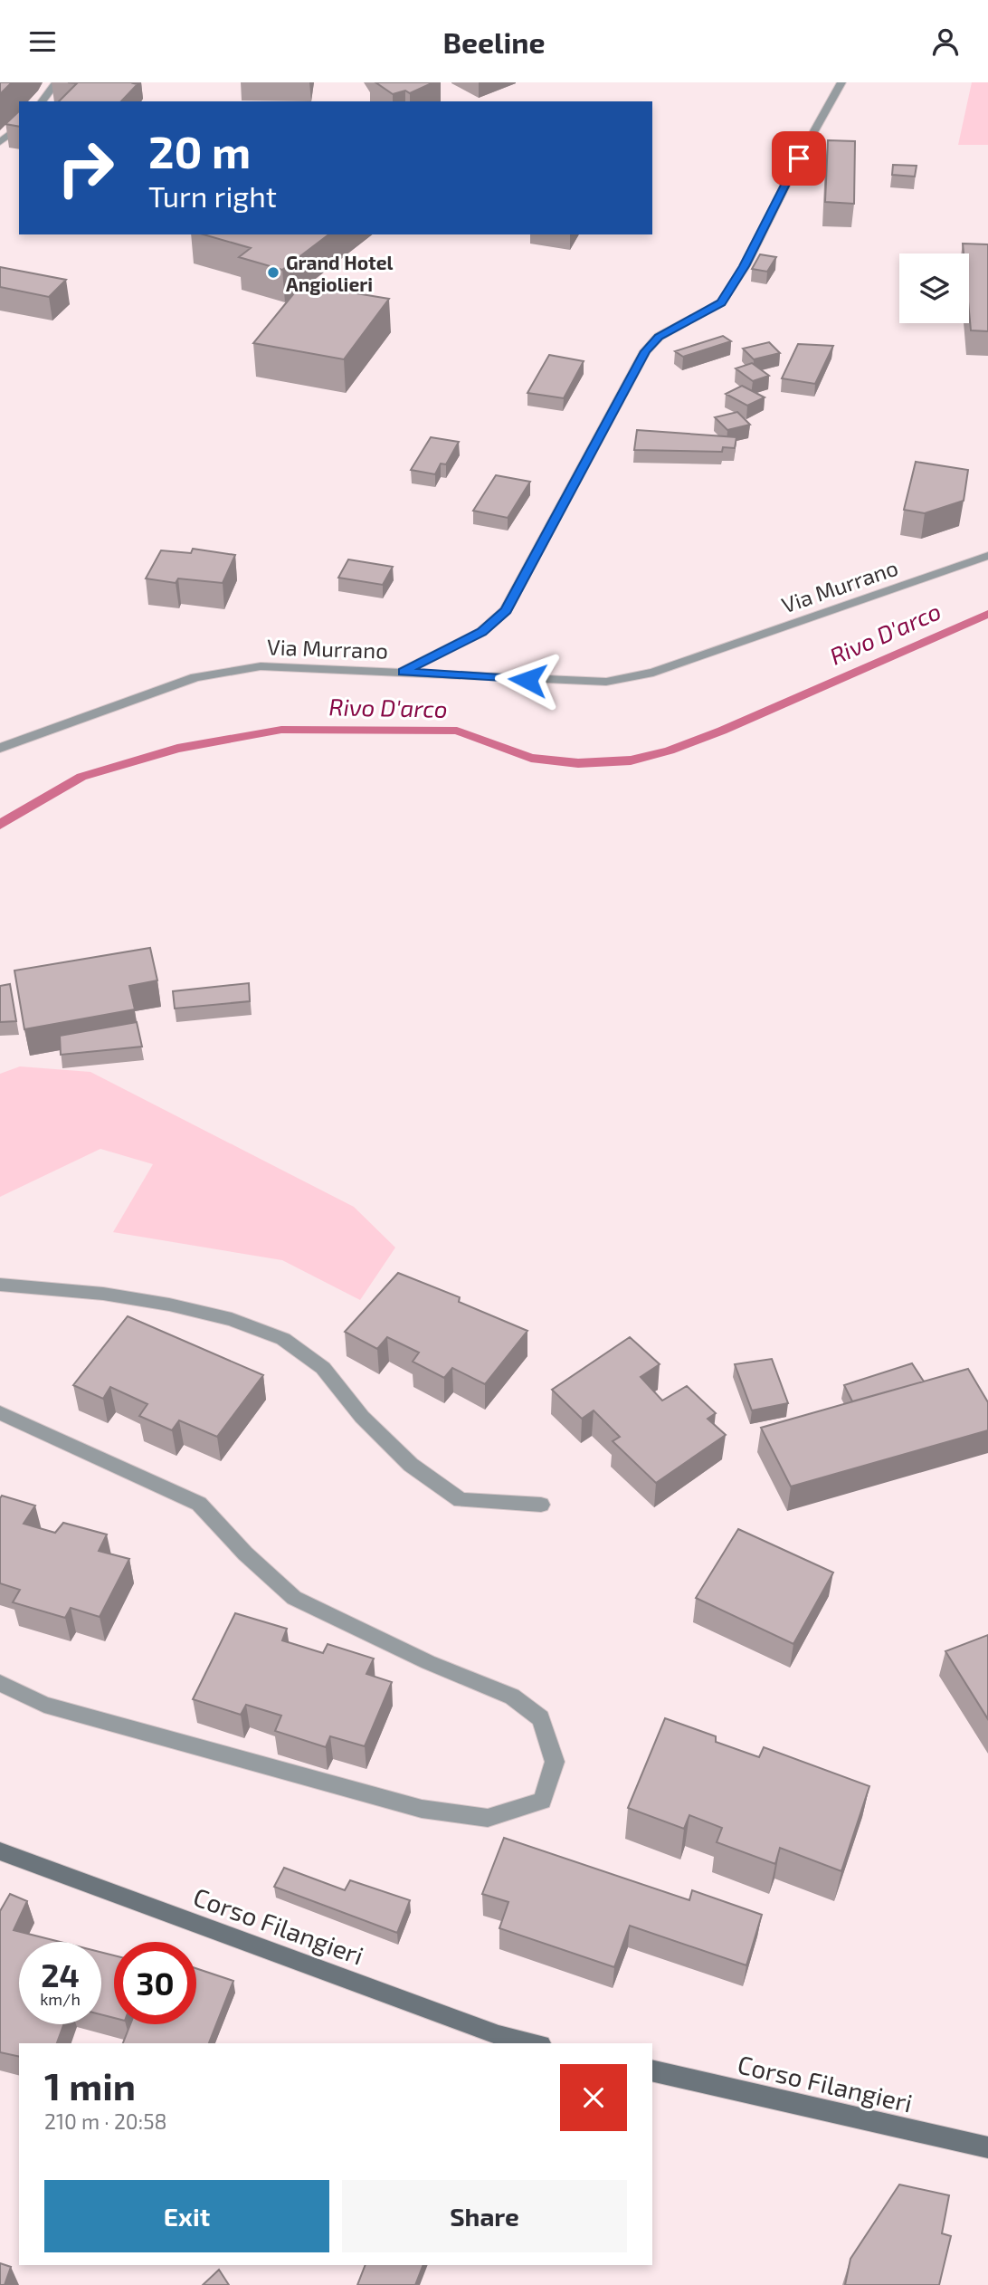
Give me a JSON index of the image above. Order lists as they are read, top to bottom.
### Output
{
  "streets": {
    "street": ["Via Murrano", "Corso Filangieri"]
  },
  "water": ["Rivo D'arco"],
  "places": ["Grand Hotel Angiolieri"],
  "page": {
    "header": "Beeline",
    "turn": ["20 m", "Turn right"],
    "speed": "24 km/h",
    "limit": "30",
    "heading": ["1 min", "210 m · 20:58"],
    "buttons": ["Exit", "Share"]
  }
}
